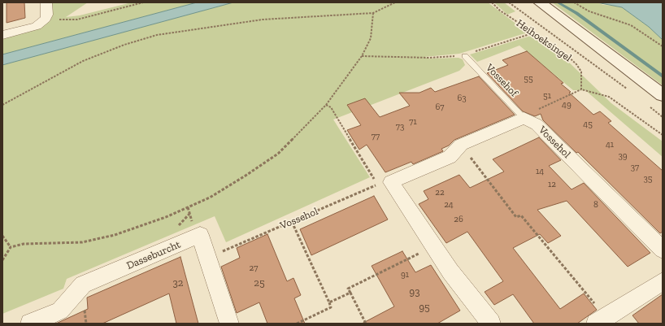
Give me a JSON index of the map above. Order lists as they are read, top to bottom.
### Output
{
  "streets": {
    "street": ["Vossehol", "Dasseburcht"],
    "lane": ["Vossehof"],
    "path": ["Heihoeksingel"]
  },
  "crossings": [
    ["Vossehof", "Vossehol"],
    ["Vossehol", "Dasseburcht"]
  ],
  "house_numbers": [
    "55",
    "51",
    "63",
    "49",
    "67",
    "71",
    "45",
    "73",
    "77",
    "41",
    "39",
    "37",
    "14",
    "35",
    "12",
    "22",
    "24",
    "8",
    "26",
    "27",
    "91",
    "32",
    "25",
    "93",
    "95"
  ]
}
